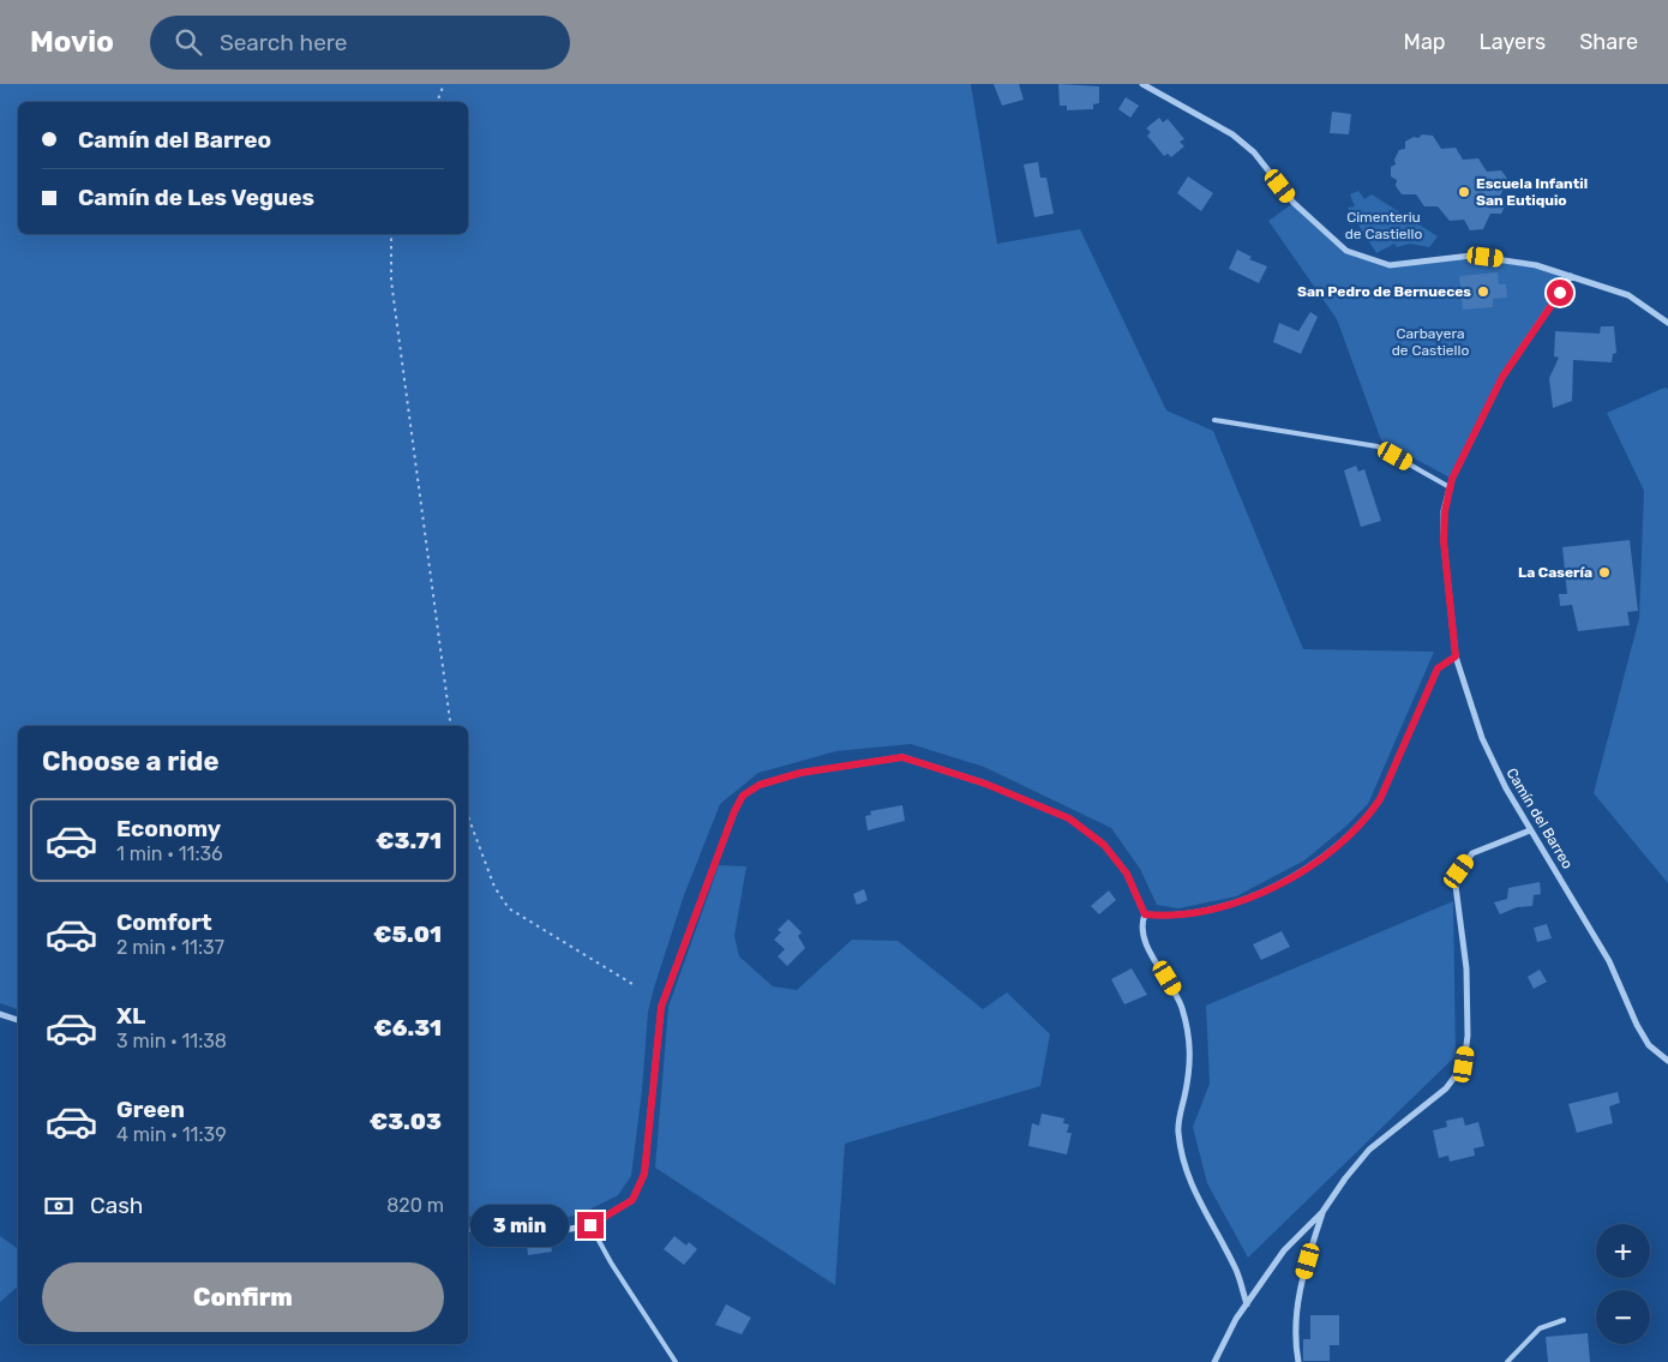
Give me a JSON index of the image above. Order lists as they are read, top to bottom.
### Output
{
  "streets": {
    "street": ["Camín del Barreo"]
  },
  "parks": ["Cimenteriu de Castiello", "Carbayera de Castiello"],
  "places": ["Escuela Infantil San Eutiquio", "San Pedro de Bernueces", "La Casería"],
  "page": {
    "header": "Movio",
    "search": "Search here",
    "nav": ["Map", "Layers", "Share"],
    "banner": ["Camín del Barreo", "Camín de Les Vegues"],
    "heading": "Choose a ride",
    "list": [
      {
        "name": "Economy",
        "note": "1 min · 11:36",
        "value": "€3.71"
      },
      {
        "name": "Comfort",
        "note": "2 min · 11:37",
        "value": "€5.01"
      },
      {
        "name": "XL",
        "note": "3 min · 11:38",
        "value": "€6.31"
      },
      {
        "name": "Green",
        "note": "4 min · 11:39",
        "value": "€3.03"
      }
    ],
    "pay": ["Cash", "820 m"],
    "bubble": "3 min",
    "map_buttons": ["+", "−"],
    "buttons": "Confirm"
  }
}
